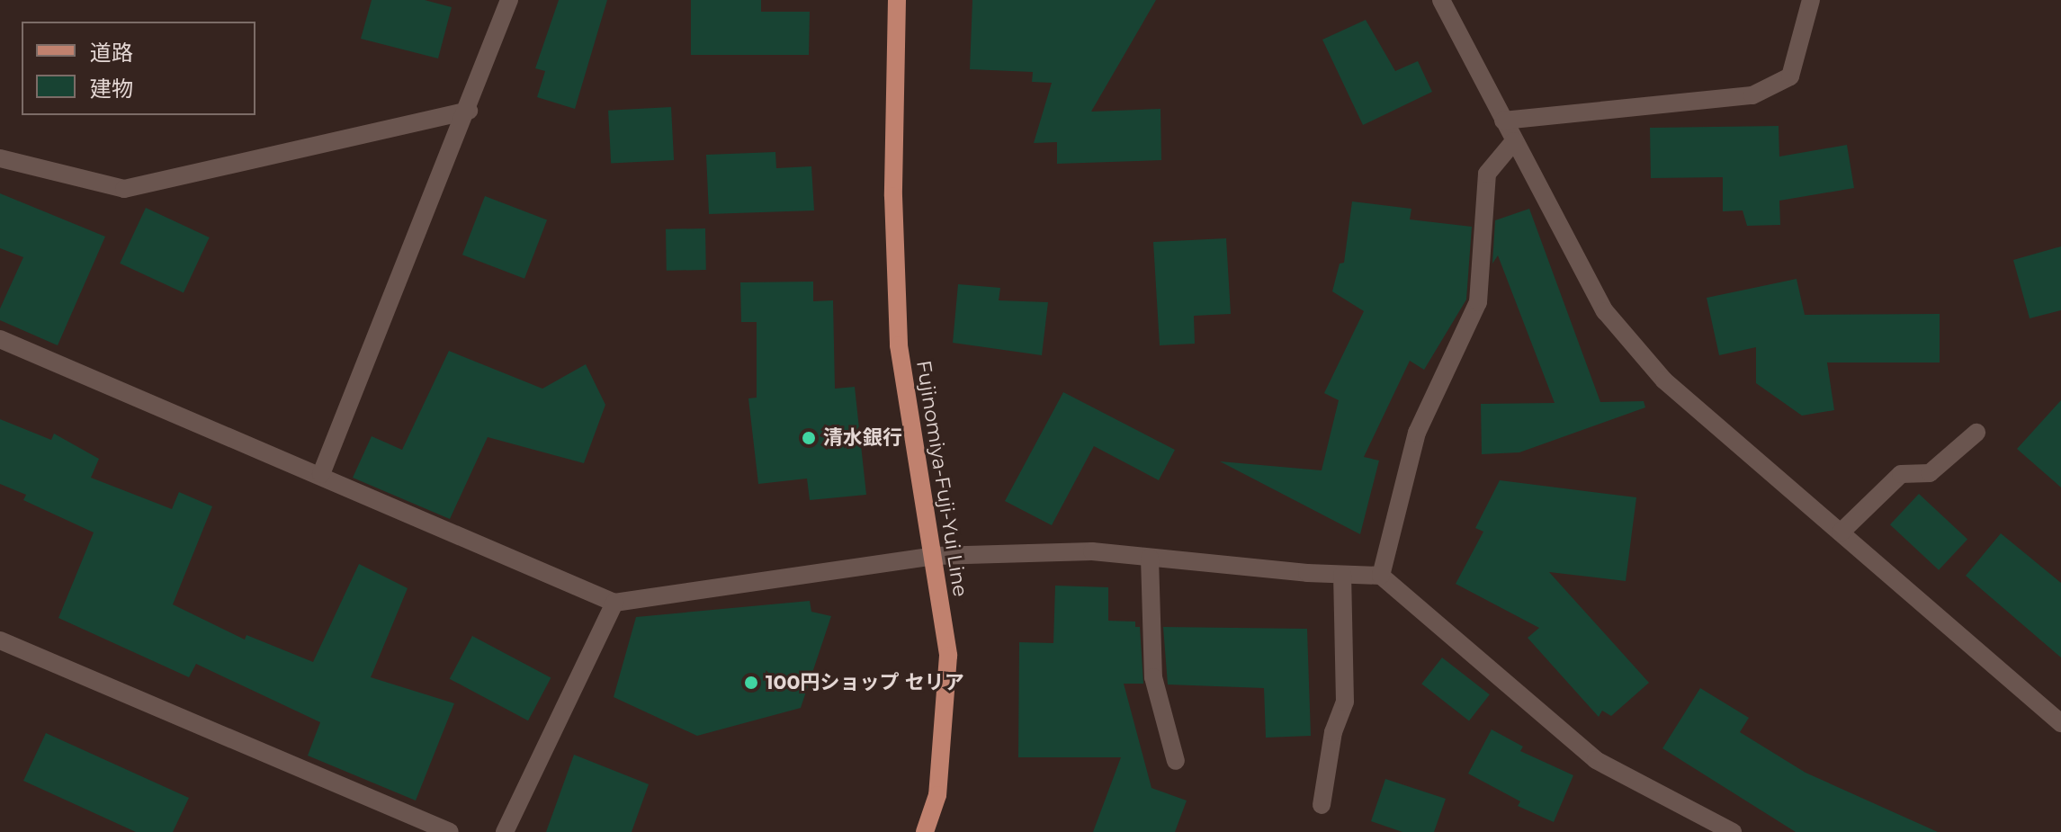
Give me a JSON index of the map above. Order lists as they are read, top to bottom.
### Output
{
  "streets": {
    "main road": ["Fujinomiya-Fuji-Yui Line"]
  },
  "places": ["清水銀行", "100円ショップ セリア"],
  "legend": ["道路", "建物"]
}
